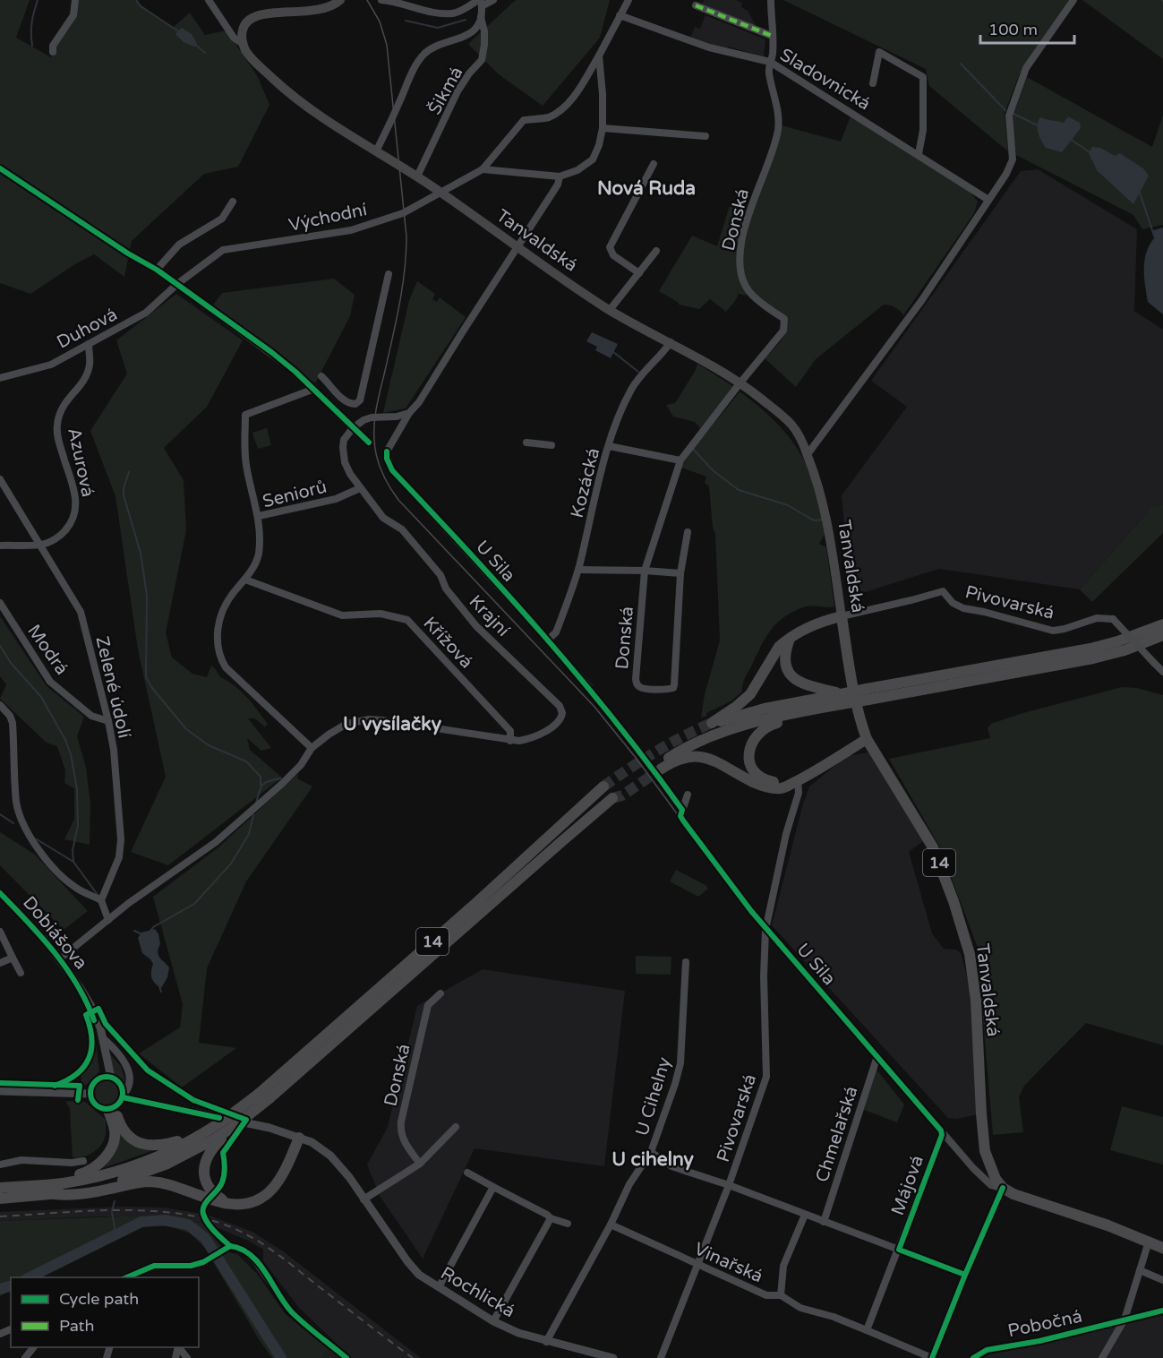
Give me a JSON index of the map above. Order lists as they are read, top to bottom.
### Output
{
  "streets": {
    "highway": ["14"],
    "main road": ["Tanvaldská"],
    "street": [
      "Sladovnická",
      "Šikmá",
      "Východní",
      "Donská",
      "Duhová",
      "Azurová",
      "Kozácká",
      "Seniorů",
      "U Sila",
      "Pivovarská",
      "Krajní",
      "Křížová",
      "Modrá",
      "Zelené údolí",
      "Dobiášova",
      "U Cihelny",
      "Chmelařská",
      "Májová",
      "Vinařská",
      "Rochlická",
      "Pobočná"
    ]
  },
  "crossings": [
    ["Sladovnická", "Východní"],
    ["Sladovnická", "Donská"],
    ["Šikmá", "Tanvaldská"],
    ["Východní", "Tanvaldská"],
    ["Východní", "Duhová"],
    ["Donská", "Tanvaldská"],
    ["Tanvaldská", "Kozácká"],
    ["Tanvaldská", "U Sila"],
    ["Tanvaldská", "Pivovarská"],
    ["Duhová", "Azurová"],
    ["Azurová", "Zelené údolí"],
    ["Kozácká", "U Sila"],
    ["Seniorů", "Krajní"],
    ["Seniorů", "Křížová"],
    ["U Sila", "Pivovarská"],
    ["U Sila", "Chmelařská"],
    ["U Sila", "Májová"],
    ["Pivovarská", "Vinařská"],
    ["Krajní", "Křížová"],
    ["Modrá", "Zelené údolí"],
    ["Dobiášova", "Rochlická"],
    ["U Cihelny", "Vinařská"],
    ["U Cihelny", "Rochlická"],
    ["Májová", "Vinařská"]
  ],
  "districts": ["Nová Ruda", "U vysílačky", "U cihelny"],
  "legend": ["Cycle path", "Path"],
  "scale_bar": "100 m"
}
